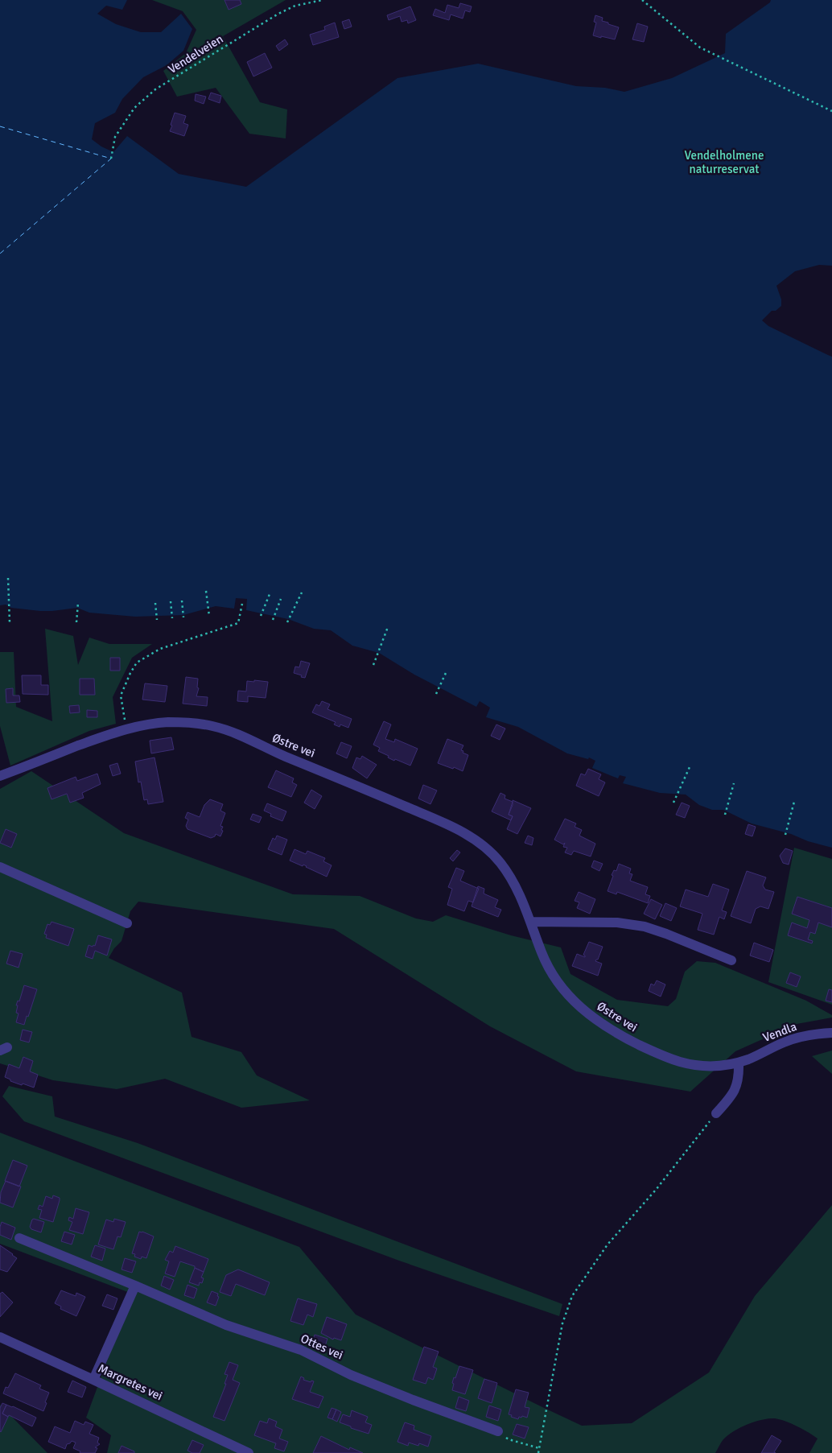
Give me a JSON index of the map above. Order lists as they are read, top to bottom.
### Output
{
  "streets": {
    "street": [
      "Østre vei",
      "Vendla",
      "Ottes vei",
      "Margretes vei"
    ],
    "path": ["Vendelveien"]
  },
  "crossings": [
    ["Østre vei", "Vendla"]
  ],
  "parks": ["Vendelholmene naturreservat"]
}
